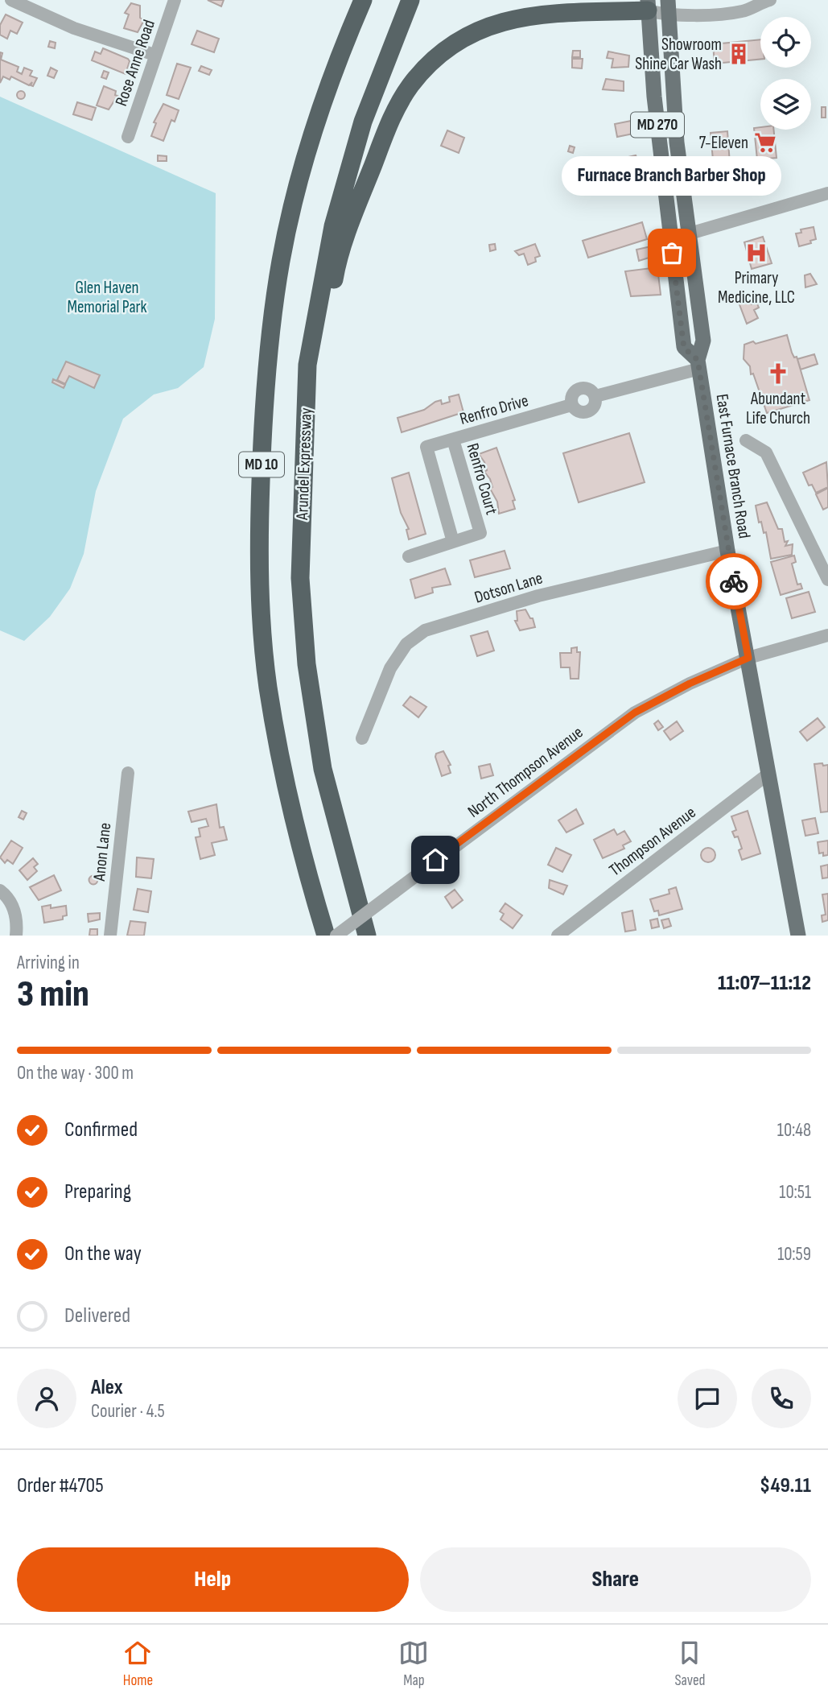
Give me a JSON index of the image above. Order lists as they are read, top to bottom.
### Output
{
  "streets": {
    "highway": ["Arundel Expressway", "MD 10"],
    "main road": ["MD 270", "East Furnace Branch Road"],
    "street": [
      "Rose Anne Road",
      "Renfro Drive",
      "Renfro Court",
      "Dotson Lane",
      "North Thompson Avenue",
      "Thompson Avenue",
      "Anon Lane"
    ]
  },
  "crossings": [
    ["MD 270", "Renfro Drive"],
    ["MD 270", "East Furnace Branch Road"],
    ["Renfro Drive", "East Furnace Branch Road"],
    ["Renfro Drive", "Renfro Court"],
    ["East Furnace Branch Road", "Dotson Lane"],
    ["East Furnace Branch Road", "North Thompson Avenue"],
    ["East Furnace Branch Road", "Thompson Avenue"]
  ],
  "parks": ["Glen Haven Memorial Park"],
  "places": {
    "building": ["Showroom Shine Car Wash"],
    "supermarket": ["7-Eleven"],
    "other": ["Furnace Branch Barber Shop"],
    "hospital": ["Primary Medicine, LLC"],
    "church": ["Abundant Life Church"]
  },
  "page": {
    "bubble": "Furnace Branch Barber Shop",
    "heading": ["3 min", "Arriving in", "11:07–11:12"],
    "panel": [
      "Alex",
      "Courier · 4.5",
      "Order #4705",
      "$49.11"
    ],
    "bar": "On the way · 300 m",
    "list": [
      ["Confirmed", "10:48"],
      ["Preparing", "10:51"],
      ["On the way", "10:59"],
      "Delivered"
    ],
    "buttons": ["Help", "Share"],
    "tabs": ["Home", "Map", "Saved"]
  }
}
